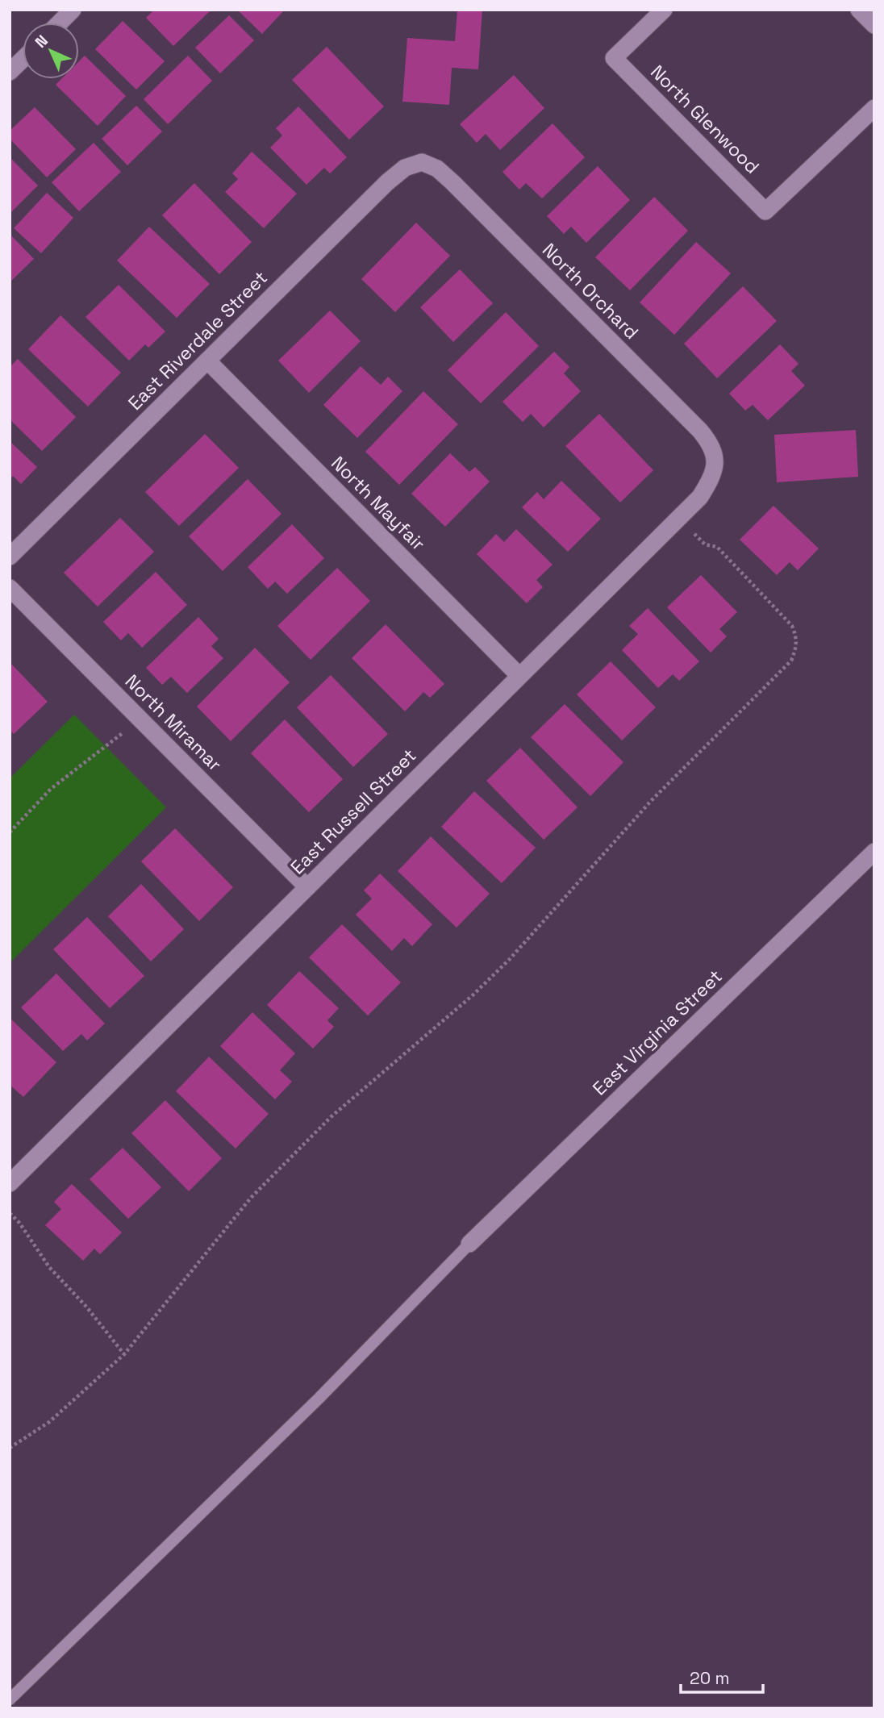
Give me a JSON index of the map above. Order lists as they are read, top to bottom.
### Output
{
  "streets": {
    "street": [
      "North Glenwood",
      "North Orchard",
      "East Riverdale Street",
      "North Mayfair",
      "North Miramar",
      "East Russell Street",
      "East Virginia Street"
    ]
  },
  "crossings": [
    ["North Orchard", "East Riverdale Street"],
    ["North Orchard", "East Russell Street"],
    ["East Riverdale Street", "North Mayfair"],
    ["North Mayfair", "East Russell Street"],
    ["North Miramar", "East Russell Street"]
  ],
  "scale_bar": "20 m",
  "north": "top left"
}
